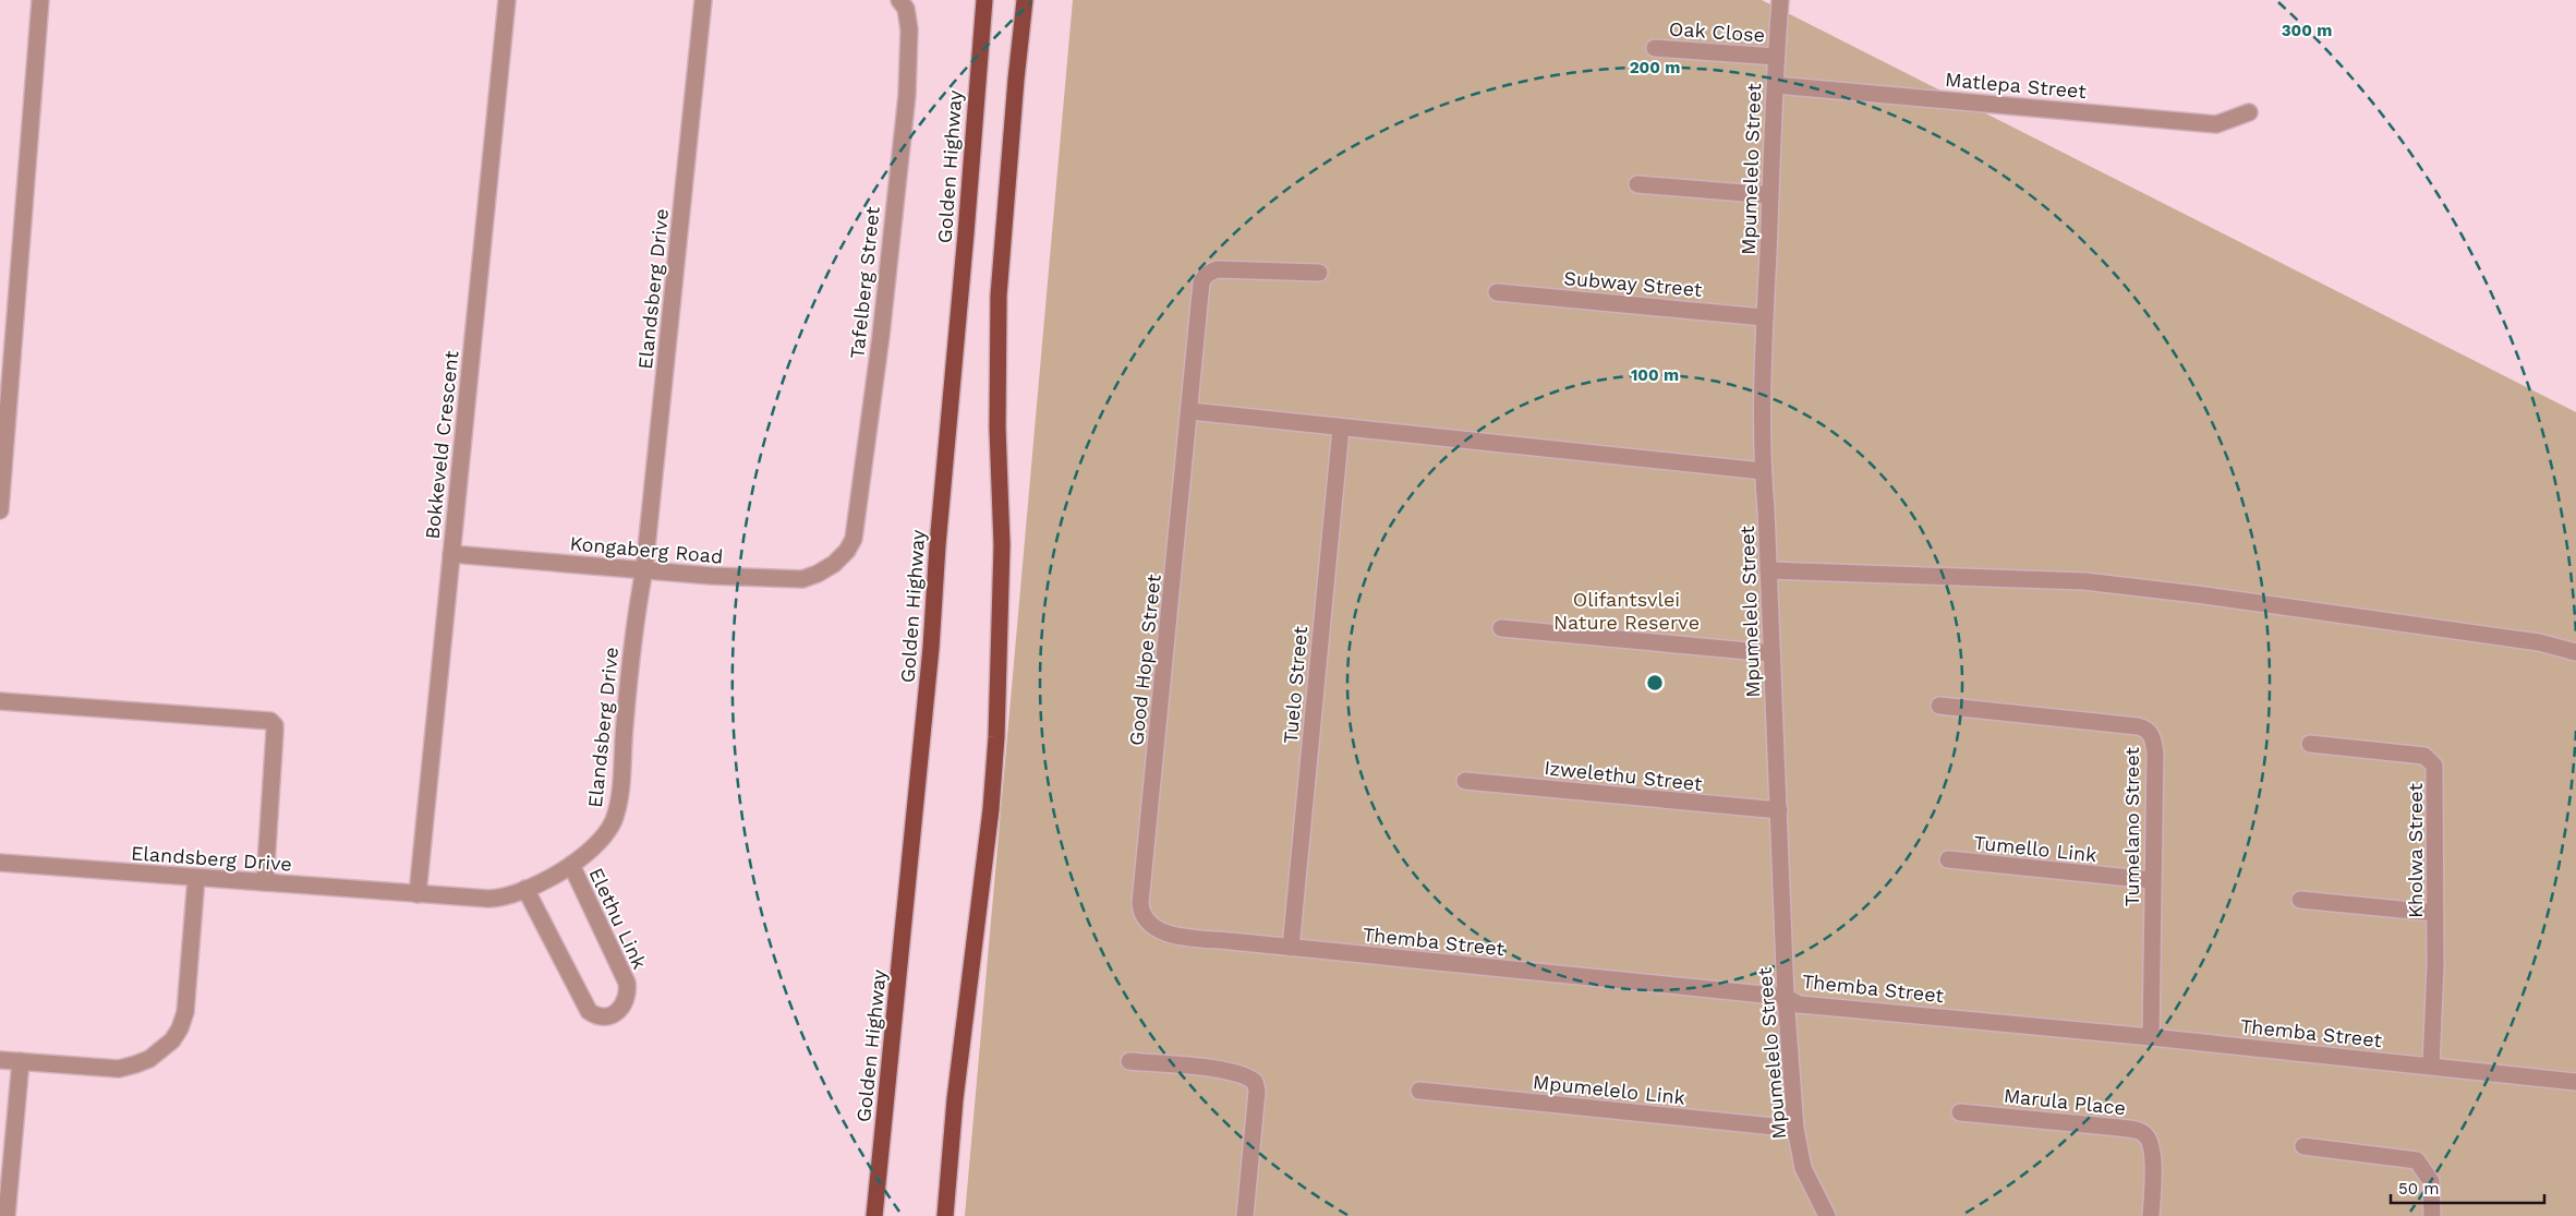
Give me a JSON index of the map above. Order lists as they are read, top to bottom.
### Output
{
  "streets": {
    "main road": ["Golden Highway"],
    "street": [
      "Oak Close",
      "Matlepa Street",
      "Mpumelelo Street",
      "Tafelberg Street",
      "Subway Street",
      "Elandsberg Drive",
      "Bokkeveld Crescent",
      "Kongaberg Road",
      "Good Hope Street",
      "Tuelo Street",
      "Izwelethu Street",
      "Tumelano Street",
      "Tumello Link",
      "Kholwa Street",
      "Elethu Link",
      "Themba Street",
      "Mpumelelo Link",
      "Marula Place"
    ]
  },
  "crossings": [
    ["Oak Close", "Mpumelelo Street"],
    ["Matlepa Street", "Mpumelelo Street"],
    ["Mpumelelo Street", "Subway Street"],
    ["Mpumelelo Street", "Izwelethu Street"],
    ["Mpumelelo Street", "Themba Street"],
    ["Mpumelelo Street", "Mpumelelo Link"],
    ["Tafelberg Street", "Kongaberg Road"],
    ["Elandsberg Drive", "Bokkeveld Crescent"],
    ["Elandsberg Drive", "Kongaberg Road"],
    ["Elandsberg Drive", "Elethu Link"],
    ["Bokkeveld Crescent", "Kongaberg Road"],
    ["Good Hope Street", "Themba Street"],
    ["Tuelo Street", "Themba Street"],
    ["Tumelano Street", "Tumello Link"],
    ["Tumelano Street", "Themba Street"],
    ["Kholwa Street", "Themba Street"]
  ],
  "parks": ["Olifantsvlei Nature Reserve"],
  "scale_bar": "50 m",
  "rings": ["300 m", "200 m", "100 m"]
}
